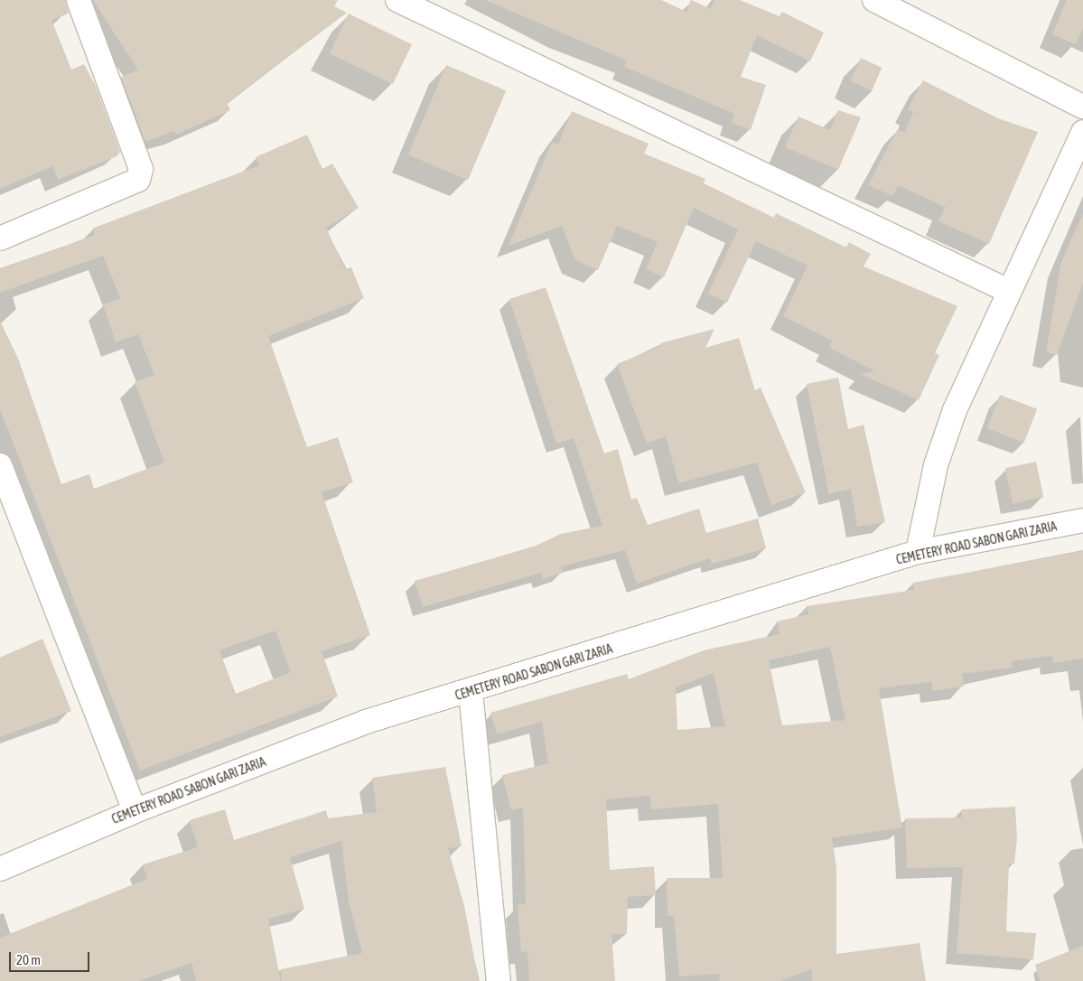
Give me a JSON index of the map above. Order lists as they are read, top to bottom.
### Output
{
  "streets": {
    "street": ["CEMETERY ROAD SABON GARI ZARIA"]
  },
  "scale_bar": "20 m"
}
